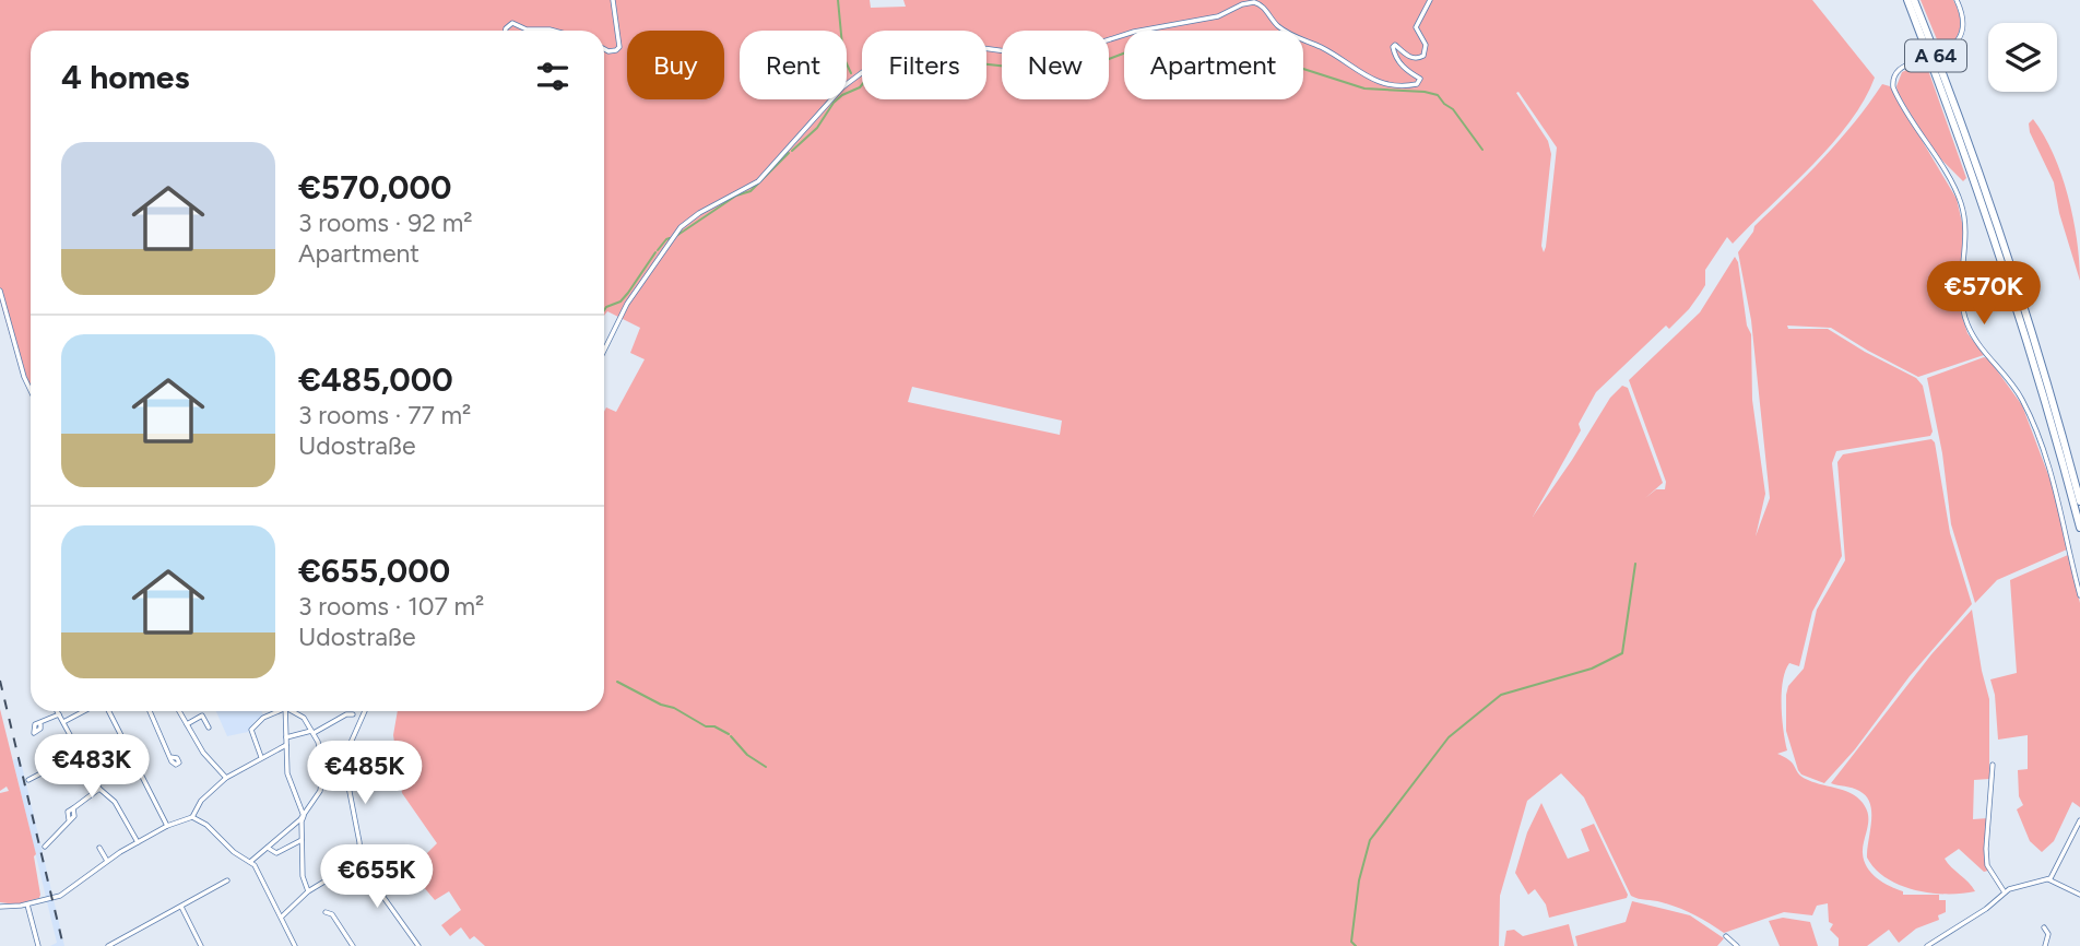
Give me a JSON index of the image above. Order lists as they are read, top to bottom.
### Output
{
  "streets": {
    "highway": ["A 64"]
  },
  "page": {
    "chip": [
      "Buy",
      "Rent",
      "Filters",
      "New",
      "Apartment"
    ],
    "heading": "4 homes",
    "list": [
      {
        "name": "€570,000",
        "note": "3 rooms · 92 m² · Apartment"
      },
      {
        "name": "€485,000",
        "note": "3 rooms · 77 m² · Udostraße"
      },
      {
        "name": "€655,000",
        "note": "3 rooms · 107 m² · Udostraße"
      }
    ],
    "price": [
      "€570K",
      "€483K",
      "€485K",
      "€655K"
    ]
  }
}
